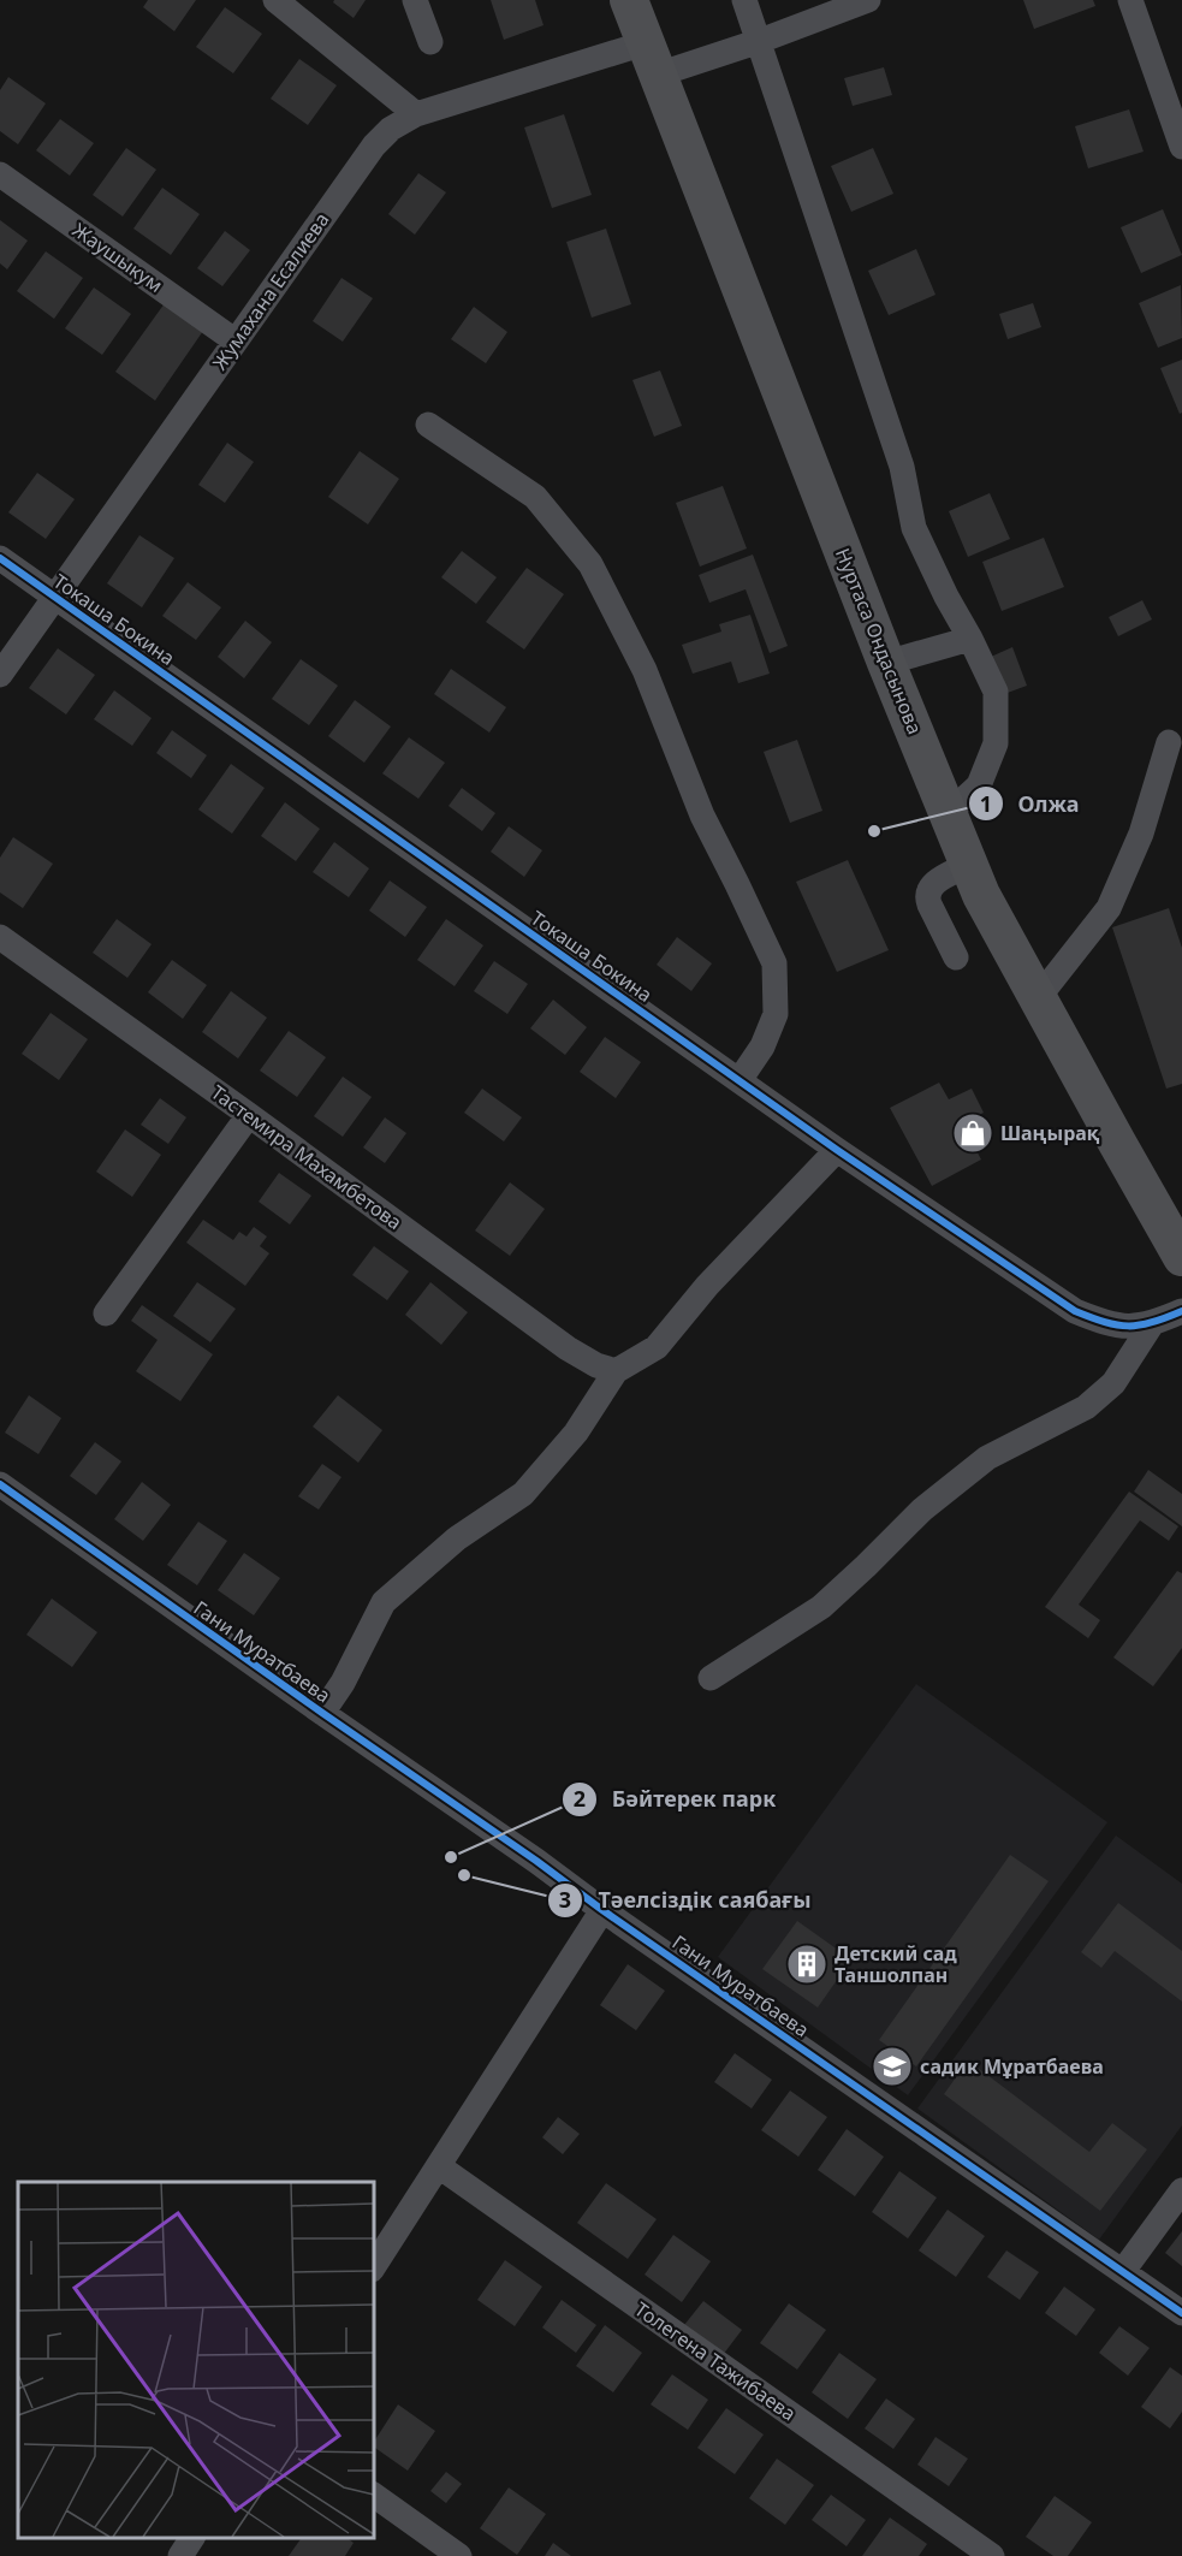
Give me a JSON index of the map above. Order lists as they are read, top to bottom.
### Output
{
  "streets": {
    "main road": ["Нуртаса Ондасынова"],
    "street": [
      "Жаушыкум",
      "Жумахана Есалиева",
      "Токаша Бокина",
      "Тастемира Махамбетова",
      "Гани Муратбаева",
      "Толегена Тажибаева"
    ]
  },
  "crossings": [
    ["Жаушыкум", "Жумахана Есалиева"],
    ["Жумахана Есалиева", "Токаша Бокина"],
    ["Жумахана Есалиева", "Нуртаса Ондасынова"]
  ],
  "places": {
    "other": ["Олжа", "Бәйтерек парк", "Тәелсіздік саябағы"],
    "shop": ["Шаңырақ"],
    "building": ["Детский сад Таншолпан"],
    "school or university": ["садик Мұратбаева"]
  }
}
